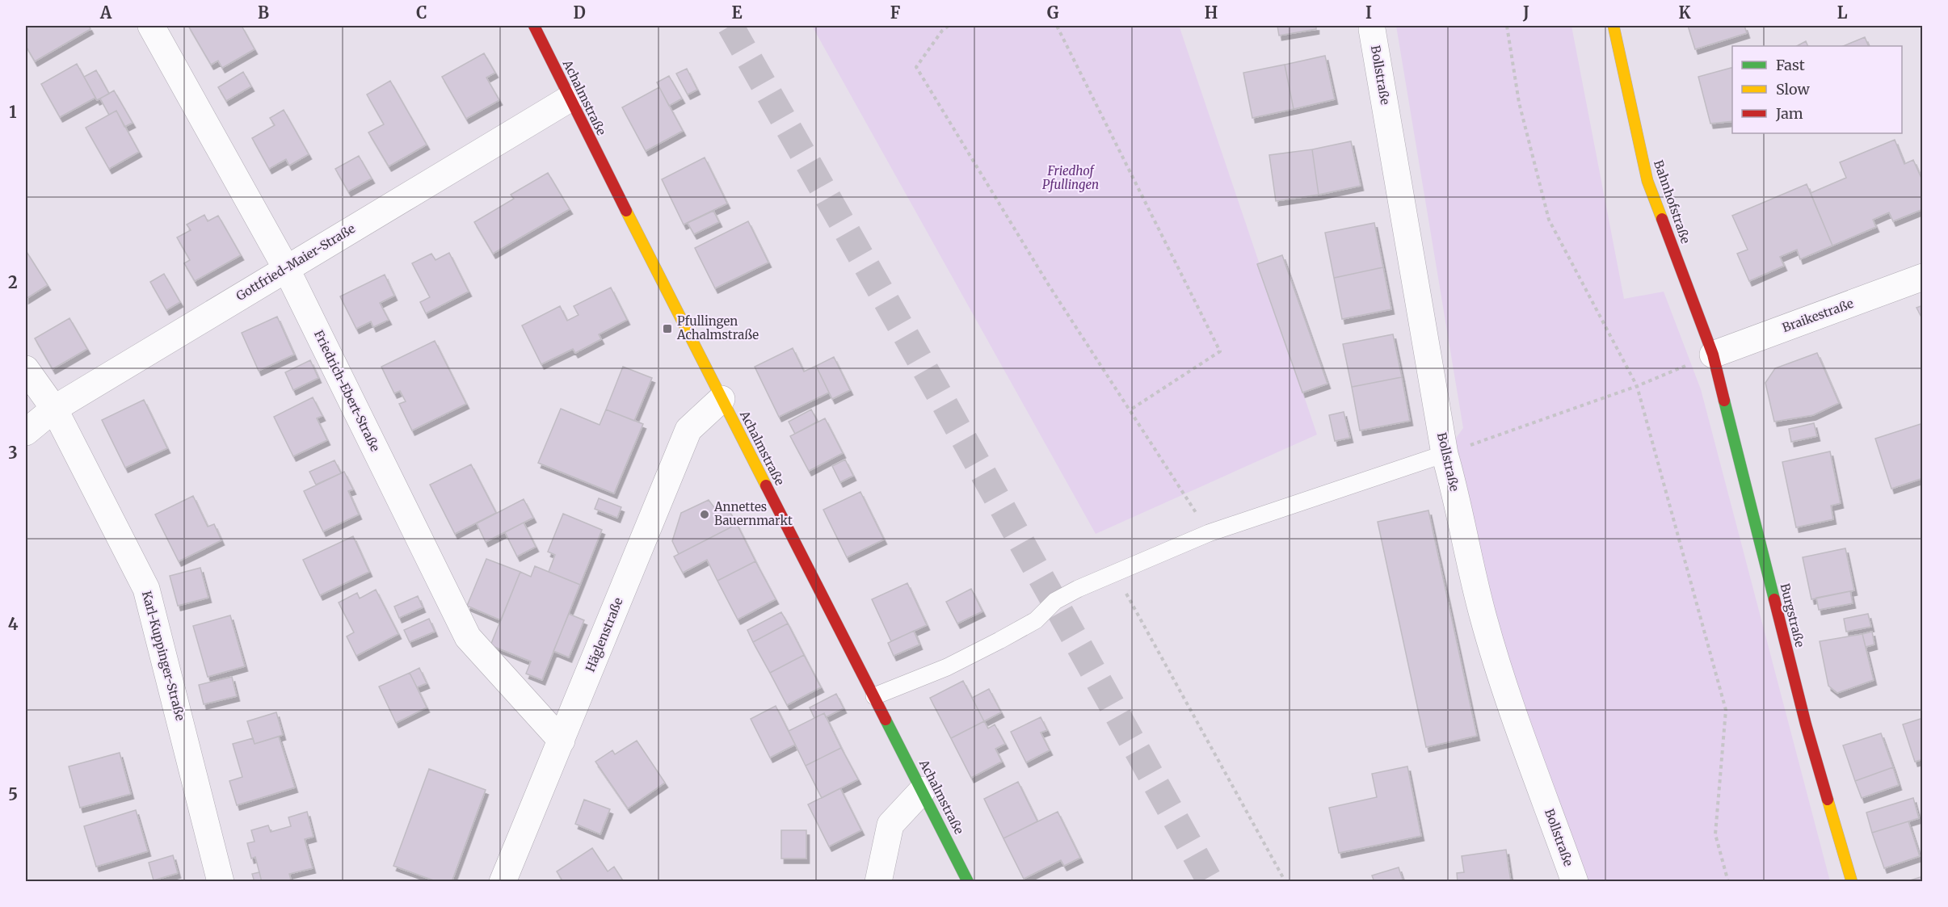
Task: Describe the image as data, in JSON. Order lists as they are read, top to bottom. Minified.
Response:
{"streets":{"street":["Bollstraße","Achalmstraße","Bahnhofstraße","Gottfried-Maier-Straße","Braikestraße","Friedrich-Ebert-Straße","Burgstraße","Häglenstraße","Karl-Kuppinger-Straße"]},"crossings":[["Achalmstraße","Gottfried-Maier-Straße"],["Achalmstraße","Häglenstraße"],["Bahnhofstraße","Braikestraße"],["Bahnhofstraße","Burgstraße"],["Gottfried-Maier-Straße","Friedrich-Ebert-Straße"],["Gottfried-Maier-Straße","Karl-Kuppinger-Straße"],["Braikestraße","Burgstraße"],["Friedrich-Ebert-Straße","Häglenstraße"]],"parks":["Friedhof Pfullingen"],"places":{"transit":["Pfullingen Achalmstraße"],"other":["Annettes Bauernmarkt"]},"legend":["Fast","Slow","Jam"],"grid":{"columns":["A","B","C","D","E","F","G","H","I","J","K","L"],"rows":["1","2","3","4","5"]}}
